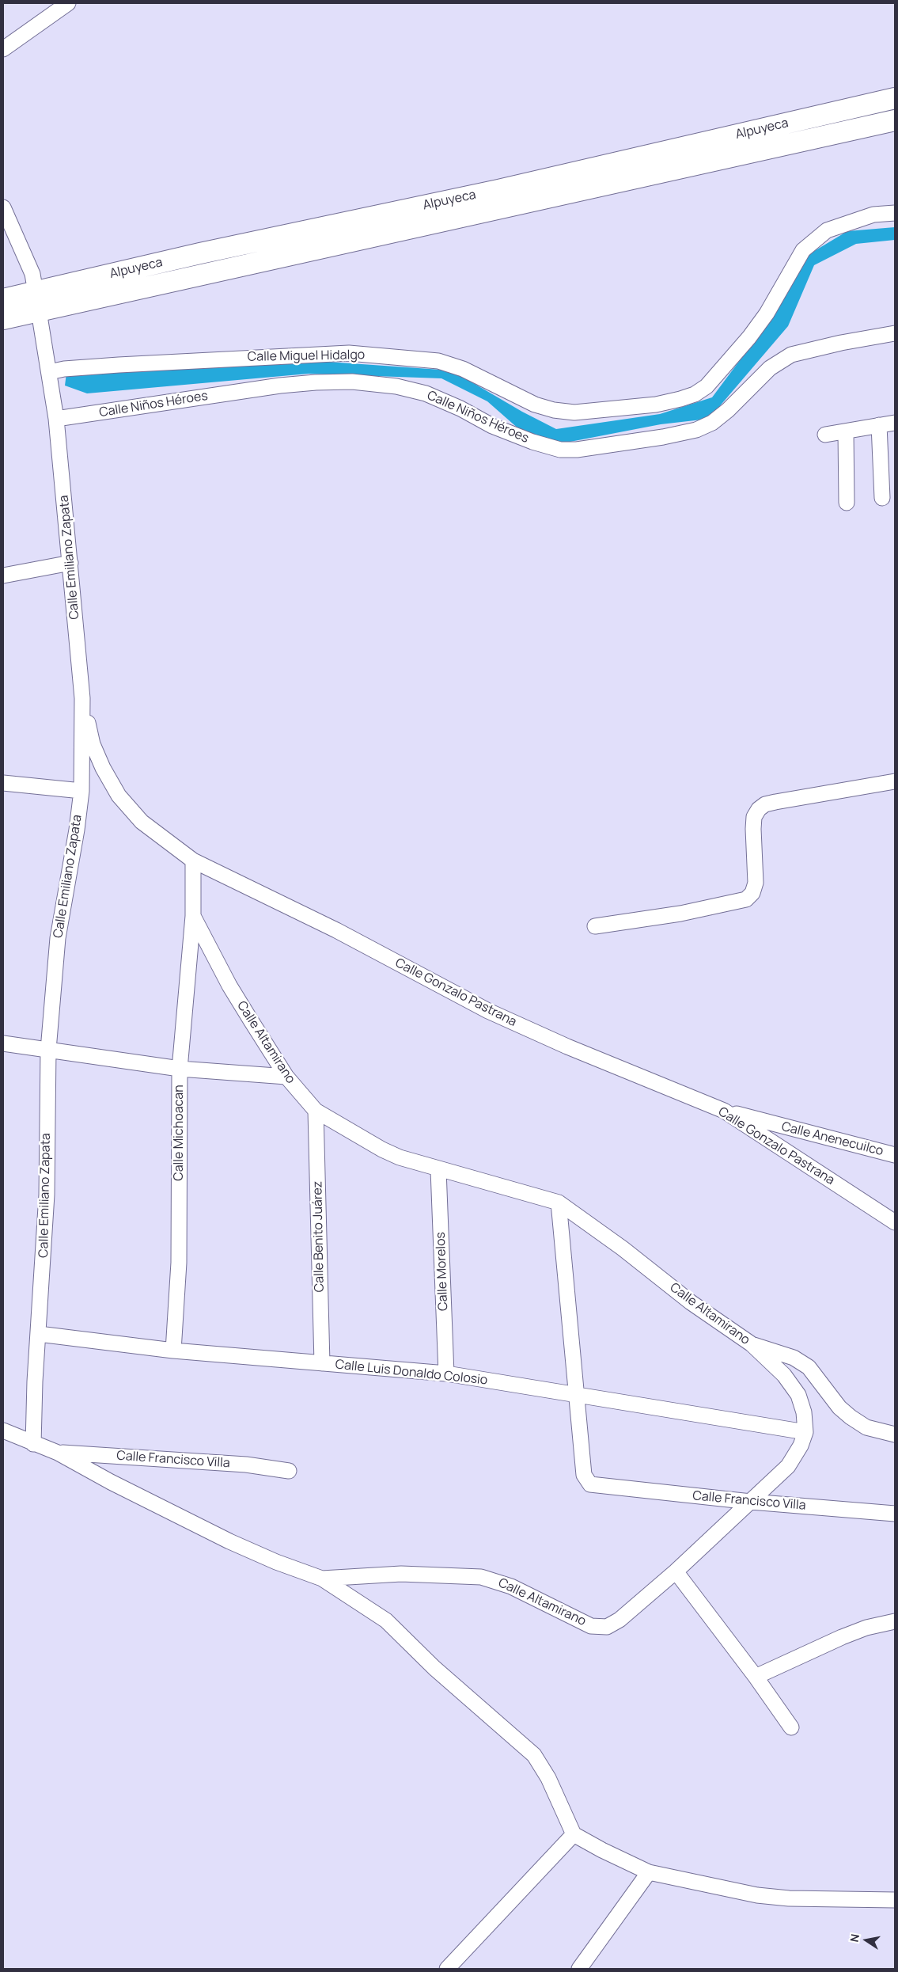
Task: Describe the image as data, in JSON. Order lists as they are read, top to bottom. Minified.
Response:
{"streets":{"main road":["Alpuyeca"],"street":["Calle Miguel Hidalgo","Calle Niños Héroes","Calle Emiliano Zapata","Calle Gonzalo Pastrana","Calle Altamirano","Calle Michoacan","Calle Anenecuilco","Calle Benito Juárez","Calle Morelos","Calle Luis Donaldo Colosio","Calle Francisco Villa"]},"crossings":[["Alpuyeca","Calle Emiliano Zapata"],["Calle Miguel Hidalgo","Calle Emiliano Zapata"],["Calle Niños Héroes","Calle Emiliano Zapata"],["Calle Emiliano Zapata","Calle Gonzalo Pastrana"],["Calle Emiliano Zapata","Calle Luis Donaldo Colosio"],["Calle Gonzalo Pastrana","Calle Altamirano"],["Calle Gonzalo Pastrana","Calle Anenecuilco"],["Calle Altamirano","Calle Michoacan"],["Calle Altamirano","Calle Benito Juárez"],["Calle Altamirano","Calle Morelos"],["Calle Altamirano","Calle Luis Donaldo Colosio"],["Calle Altamirano","Calle Francisco Villa"],["Calle Michoacan","Calle Luis Donaldo Colosio"],["Calle Benito Juárez","Calle Luis Donaldo Colosio"],["Calle Morelos","Calle Luis Donaldo Colosio"],["Calle Luis Donaldo Colosio","Calle Francisco Villa"]],"north":"left"}
